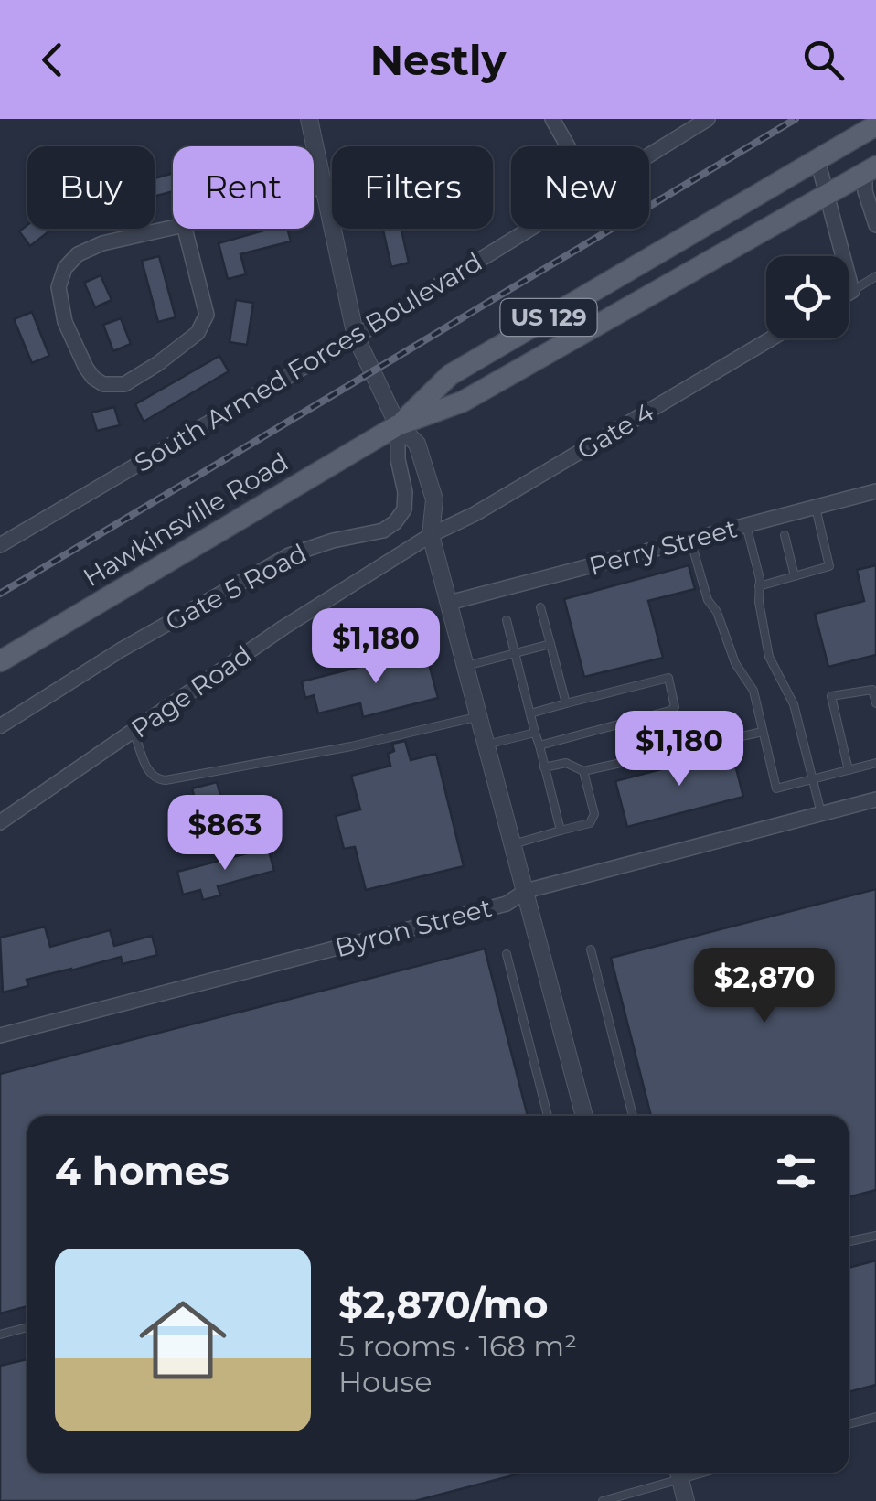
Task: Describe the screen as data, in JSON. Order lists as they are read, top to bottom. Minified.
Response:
{"streets":{"main road":["US 129","Hawkinsville Road"],"street":["South Armed Forces Boulevard","Gate 4","Perry Street","Gate 5 Road","Page Road","Byron Street"]},"crossings":[["Gate 4","Page Road"],["Hawkinsville Road","Gate 5 Road"]],"page":{"header":"Nestly","chip":["Buy","Rent","Filters","New"],"price":["$1,180","$1,180","$863","$2,870"],"heading":"4 homes","list":[{"name":"$2,870/mo","note":"5 rooms · 168 m² · House"}]}}
